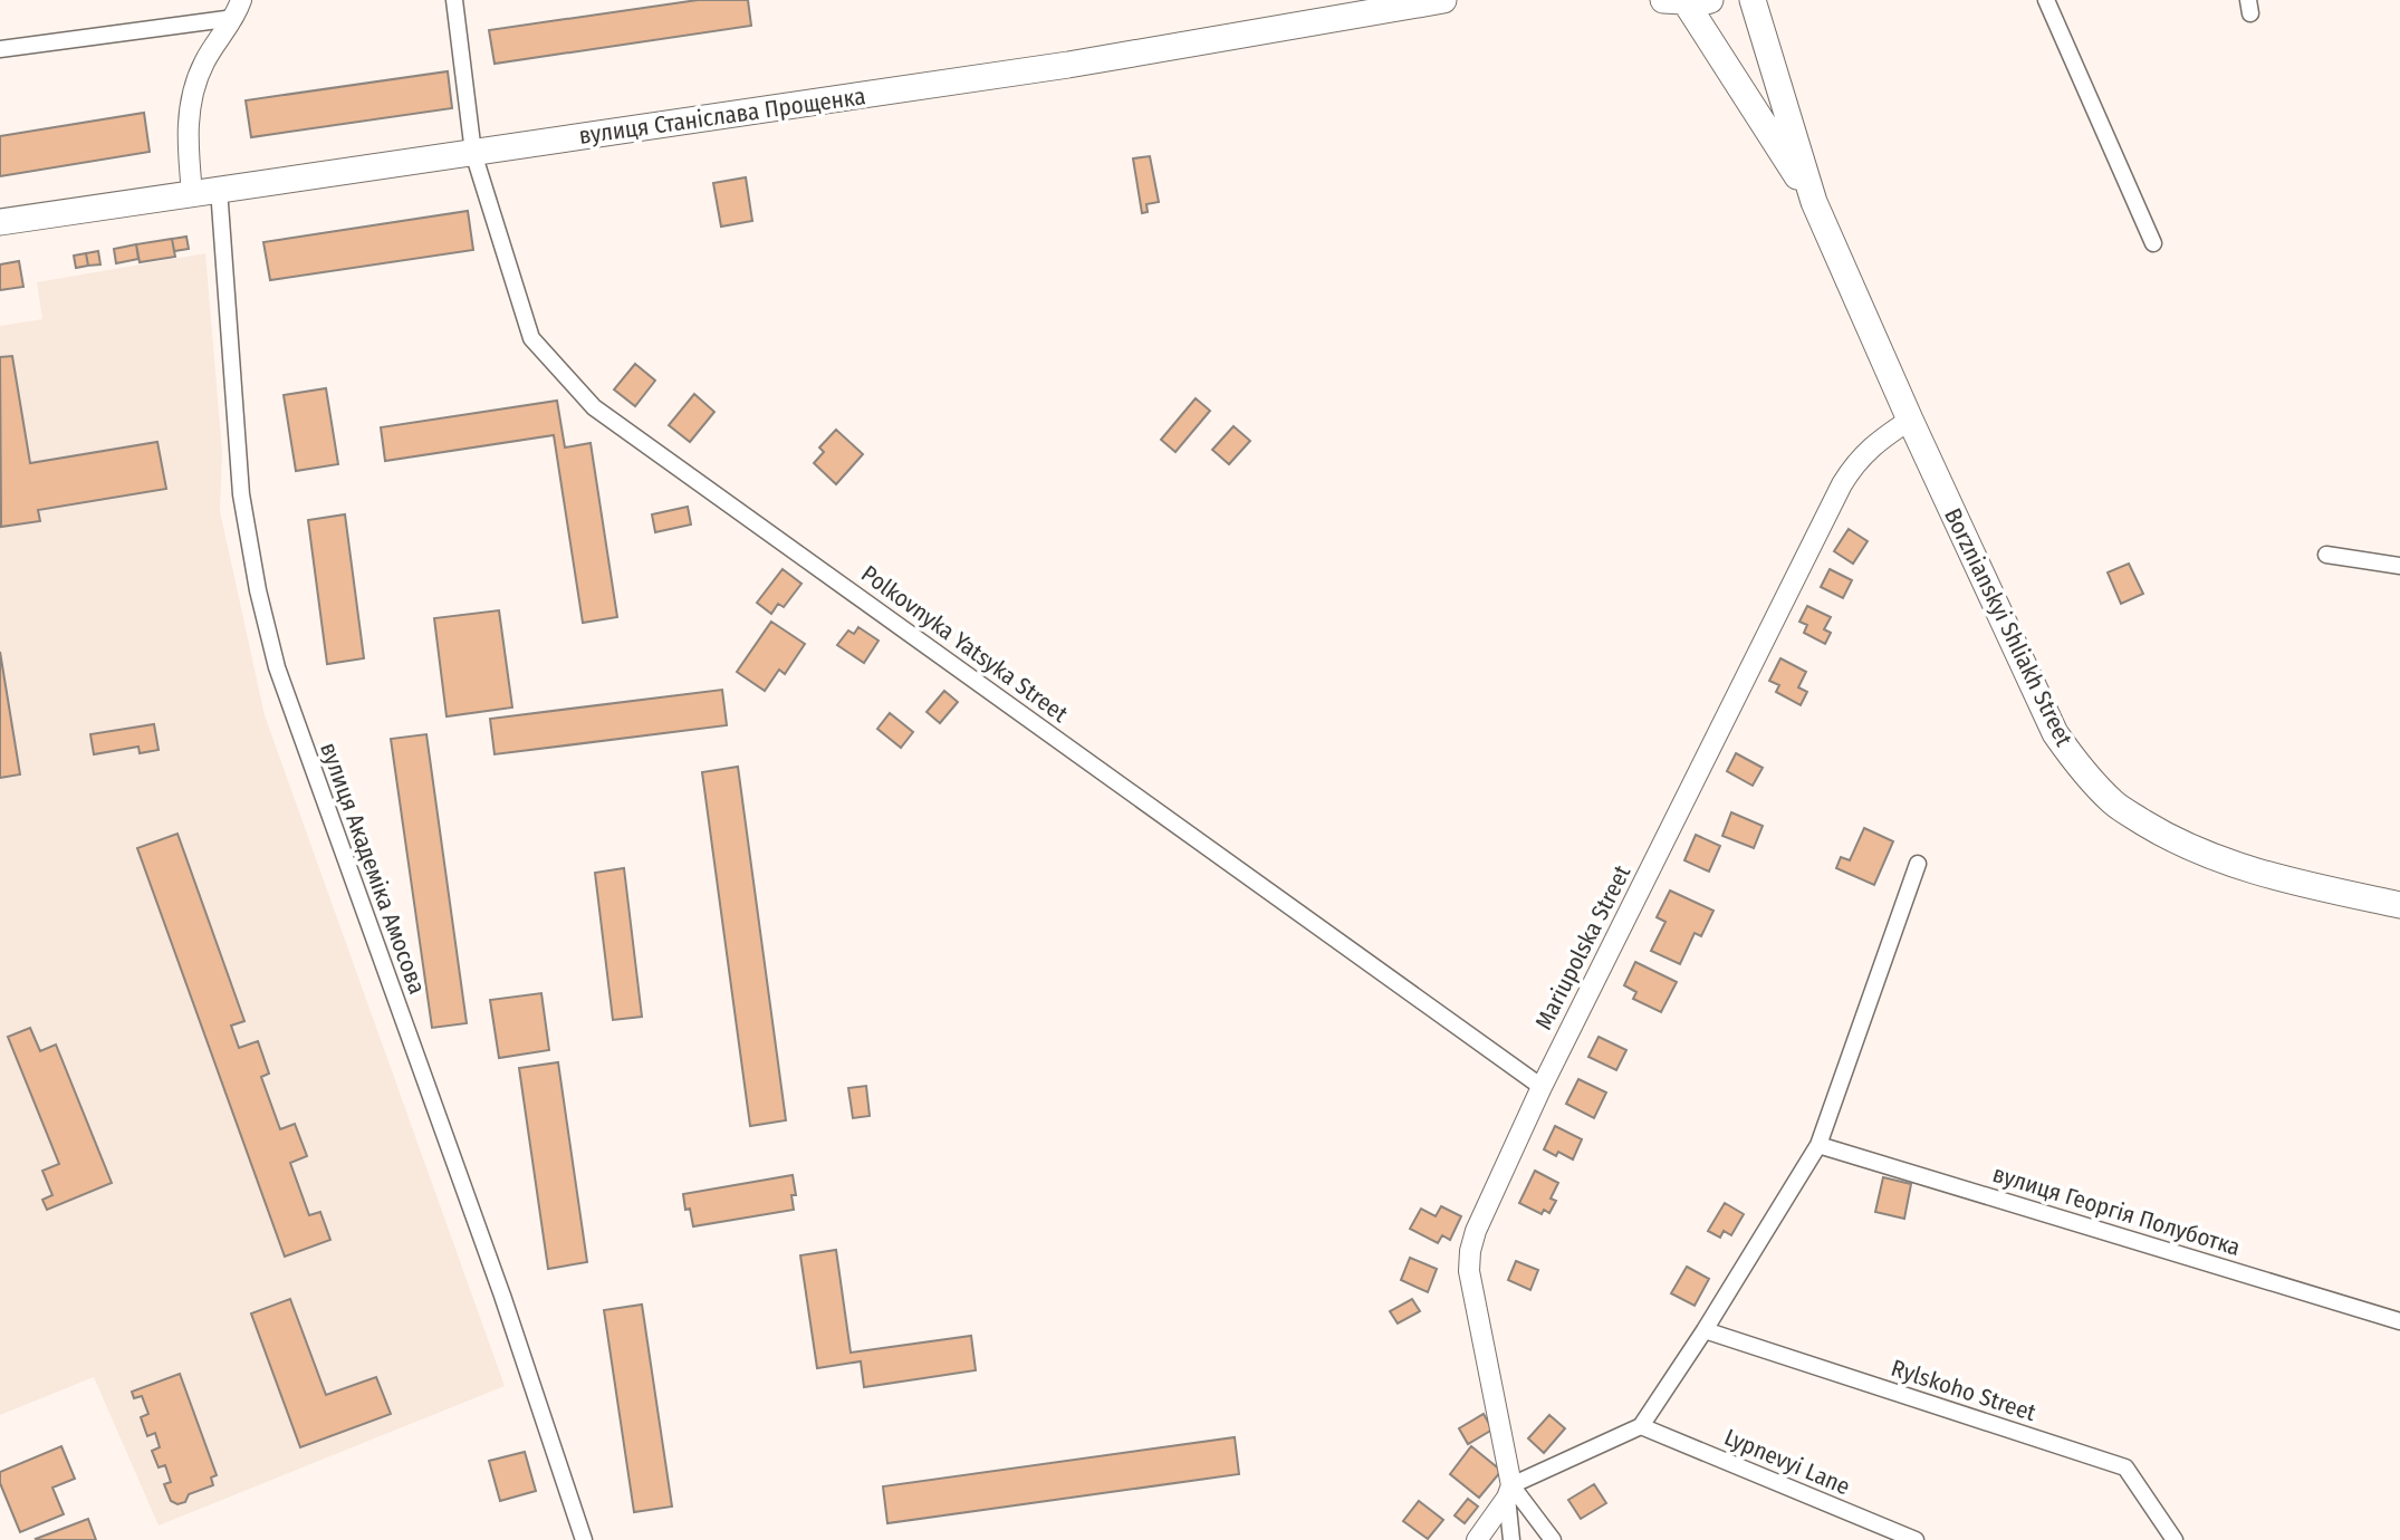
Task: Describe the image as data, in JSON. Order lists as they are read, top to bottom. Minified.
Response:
{"streets":{"main road":["вулиця Станіслава Прощенка","Borznianskyi Shliakh Street"],"street":["Polkovnyka Yatsyka Street","вулиця Академіка Амосова","Mariupolska Street","вулиця Георгія Полуботка","Rylskoho Street","Lypnevyi Lane"]},"crossings":[["вулиця Станіслава Прощенка","Polkovnyka Yatsyka Street"],["вулиця Станіслава Прощенка","вулиця Академіка Амосова"],["Borznianskyi Shliakh Street","Mariupolska Street"],["Polkovnyka Yatsyka Street","Mariupolska Street"]]}
